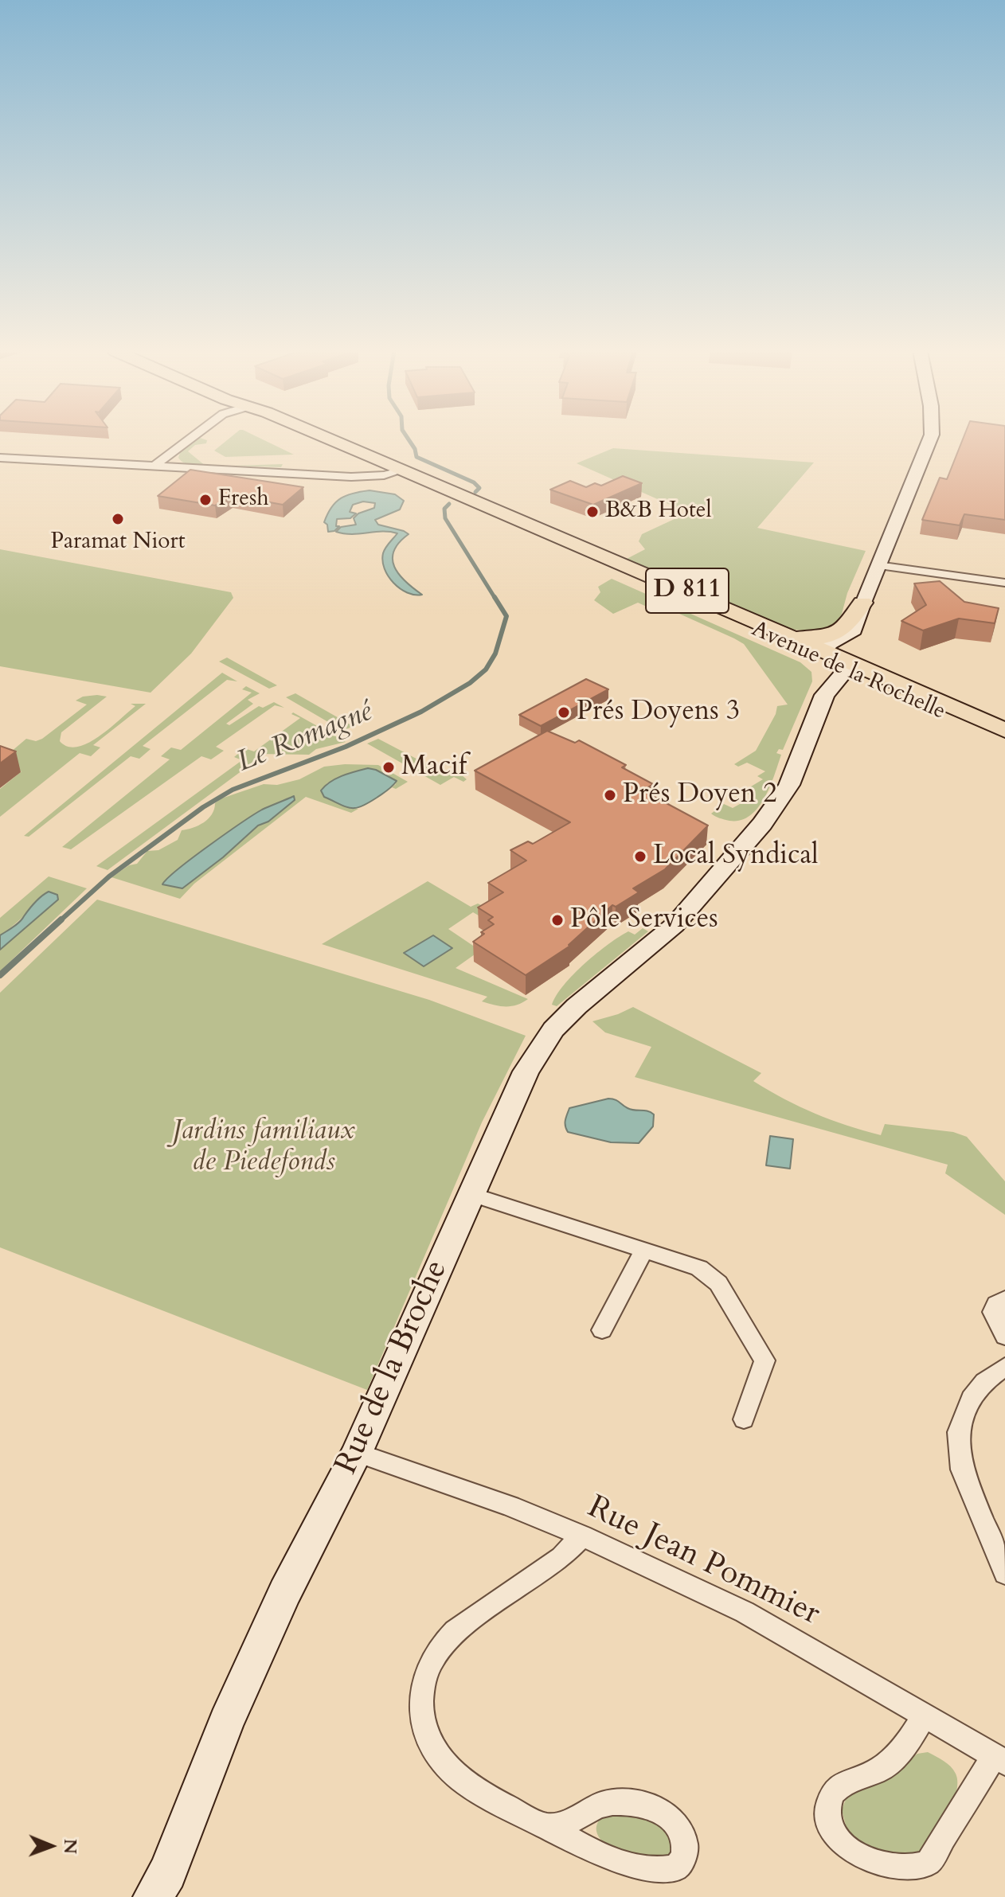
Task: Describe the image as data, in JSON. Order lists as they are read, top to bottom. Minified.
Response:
{"streets":{"main road":["D 811","Avenue de la Rochelle"],"street":["Rue de la Broche","Rue Jean Pommier"]},"crossings":[["D 811","Avenue de la Rochelle"],["Avenue de la Rochelle","Rue de la Broche"],["Rue de la Broche","Rue Jean Pommier"]],"water":["Le Romagné"],"parks":["Jardins familiaux de Piedefonds"],"places":["Fresh","B&B Hotel","Paramat Niort","Prés Doyens 3","Macif","Prés Doyen 2","Local Syndical","Pôle Services"],"north":"right"}
